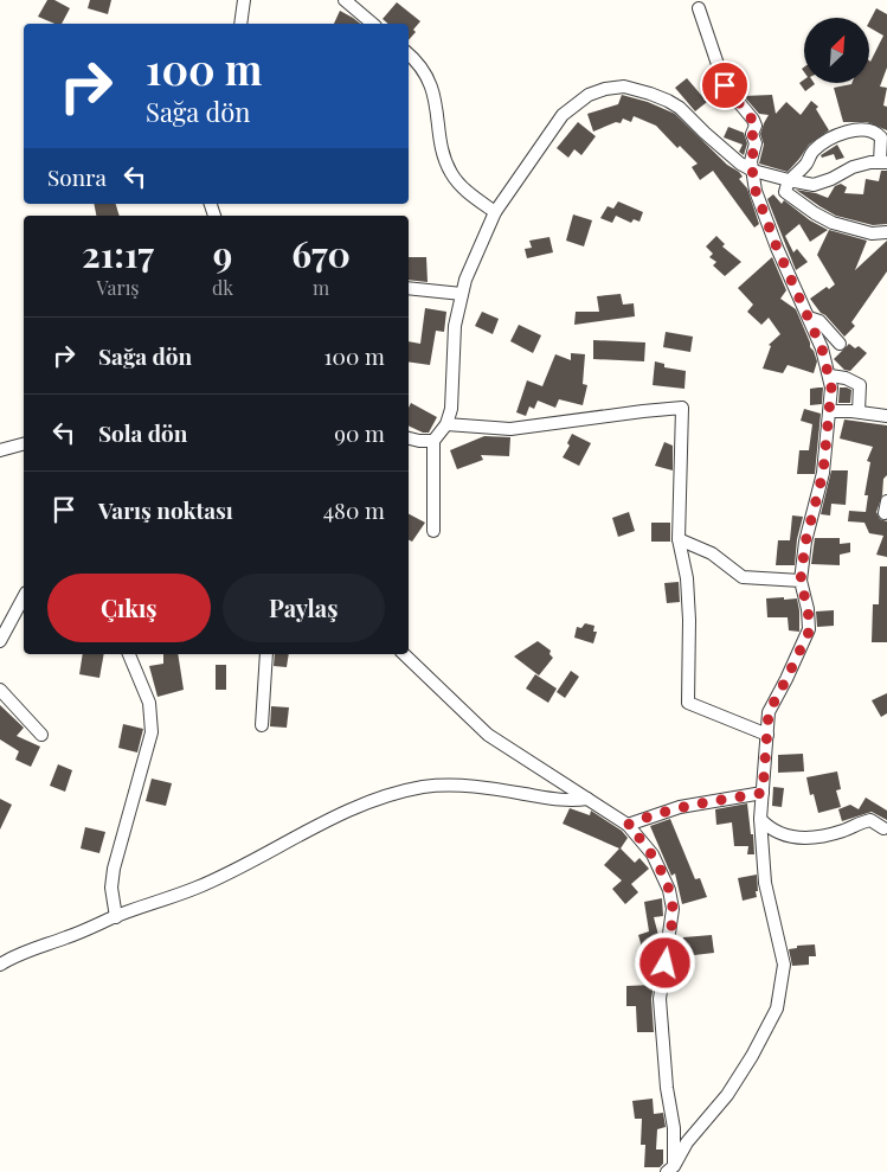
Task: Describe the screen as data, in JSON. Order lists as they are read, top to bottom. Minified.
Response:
{"north":"top right","page":{"turn":["100 m","Sağa dön"],"then":"Sonra","eta":["21:17","Varış","9","dk","670","m"],"list":[{"name":"Sağa dön","value":"100 m"},{"name":"Sola dön","value":"90 m"},{"name":"Varış noktası","value":"480 m"}],"buttons":["Çıkış","Paylaş"]}}
